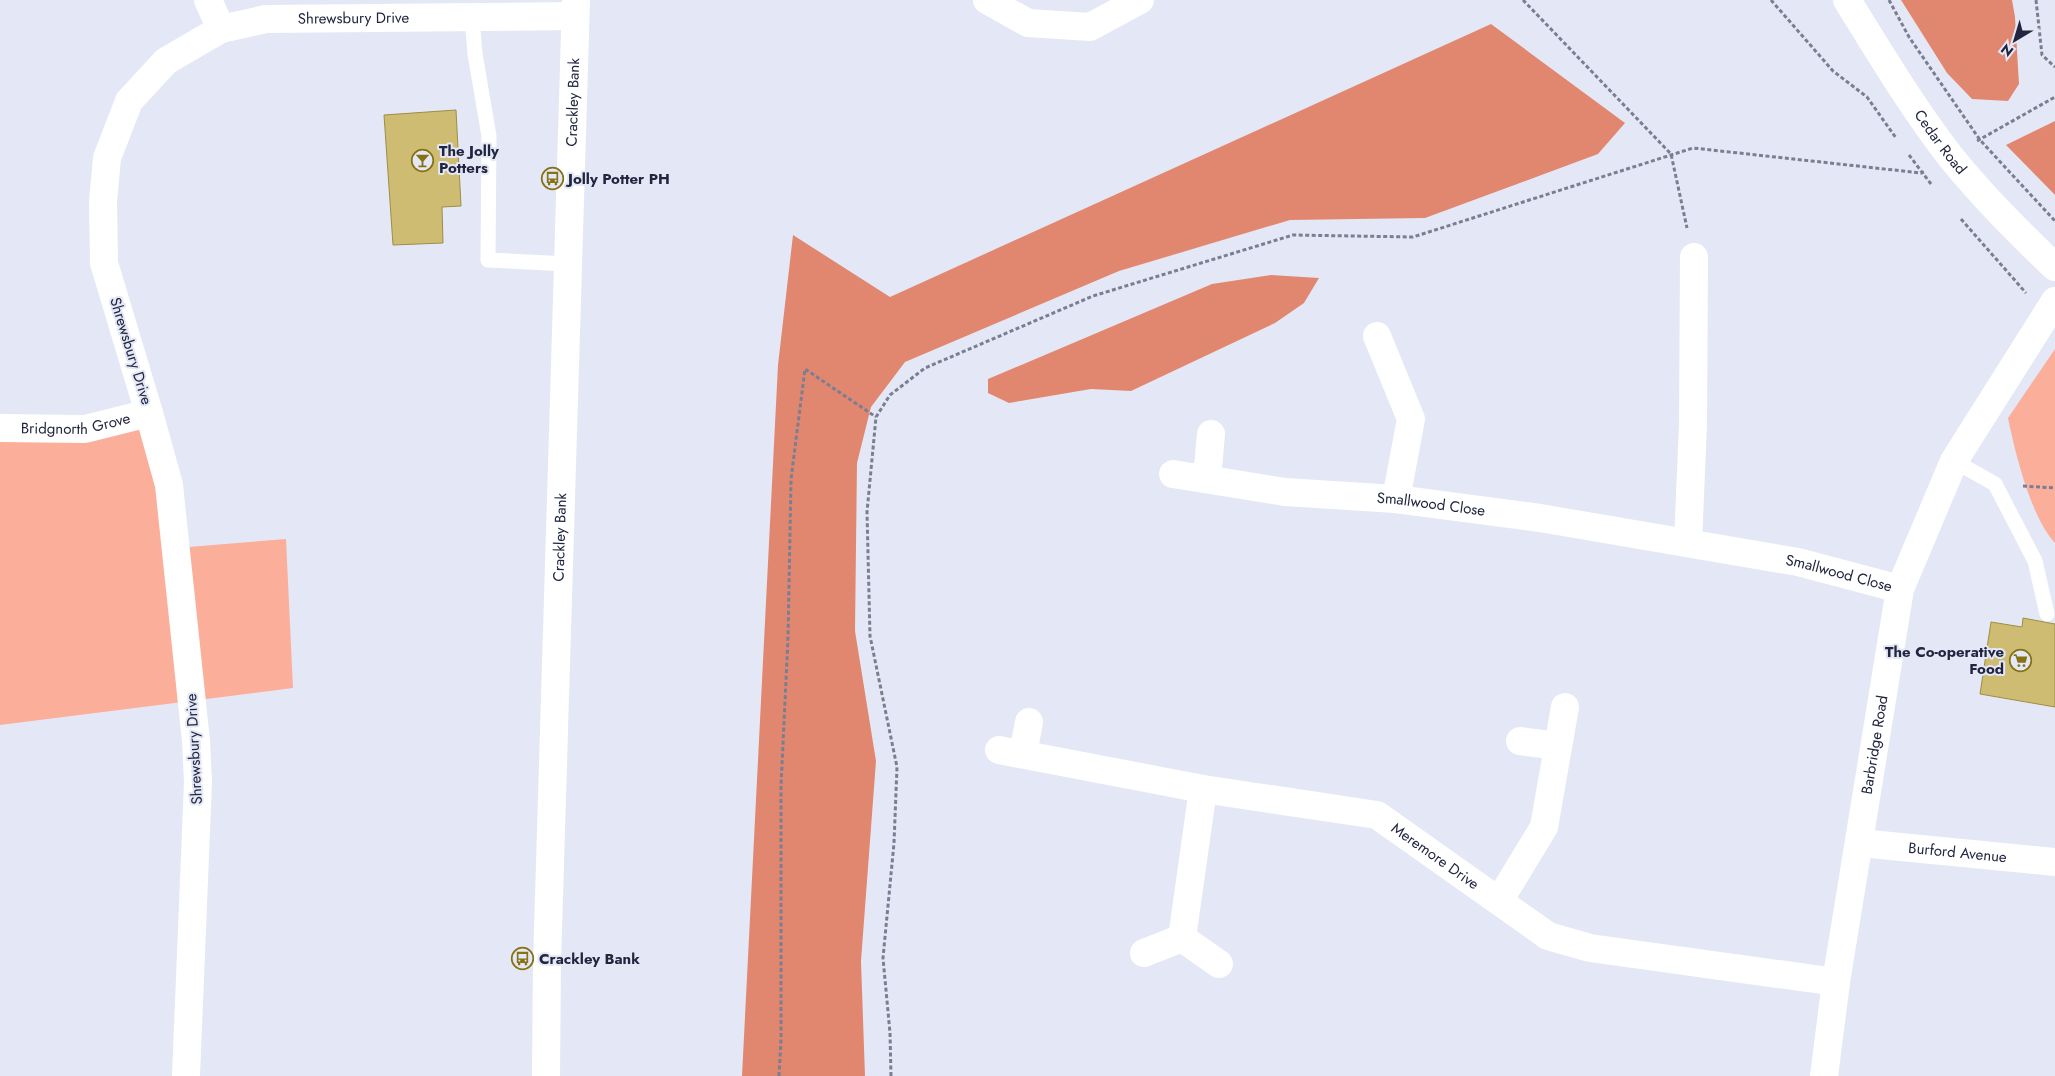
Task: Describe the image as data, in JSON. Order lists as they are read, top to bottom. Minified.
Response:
{"streets":{"street":["Shrewsbury Drive","Crackley Bank","Cedar Road","Bridgnorth Grove","Smallwood Close","Barbridge Road","Burford Avenue","Meremore Drive"]},"crossings":[["Shrewsbury Drive","Crackley Bank"],["Shrewsbury Drive","Bridgnorth Grove"],["Smallwood Close","Barbridge Road"],["Barbridge Road","Burford Avenue"],["Barbridge Road","Meremore Drive"]],"places":{"bar":["The Jolly Potters"],"bus stop":["Jolly Potter PH","Crackley Bank"],"supermarket":["The Co-operative Food"]},"north":"bottom left"}
